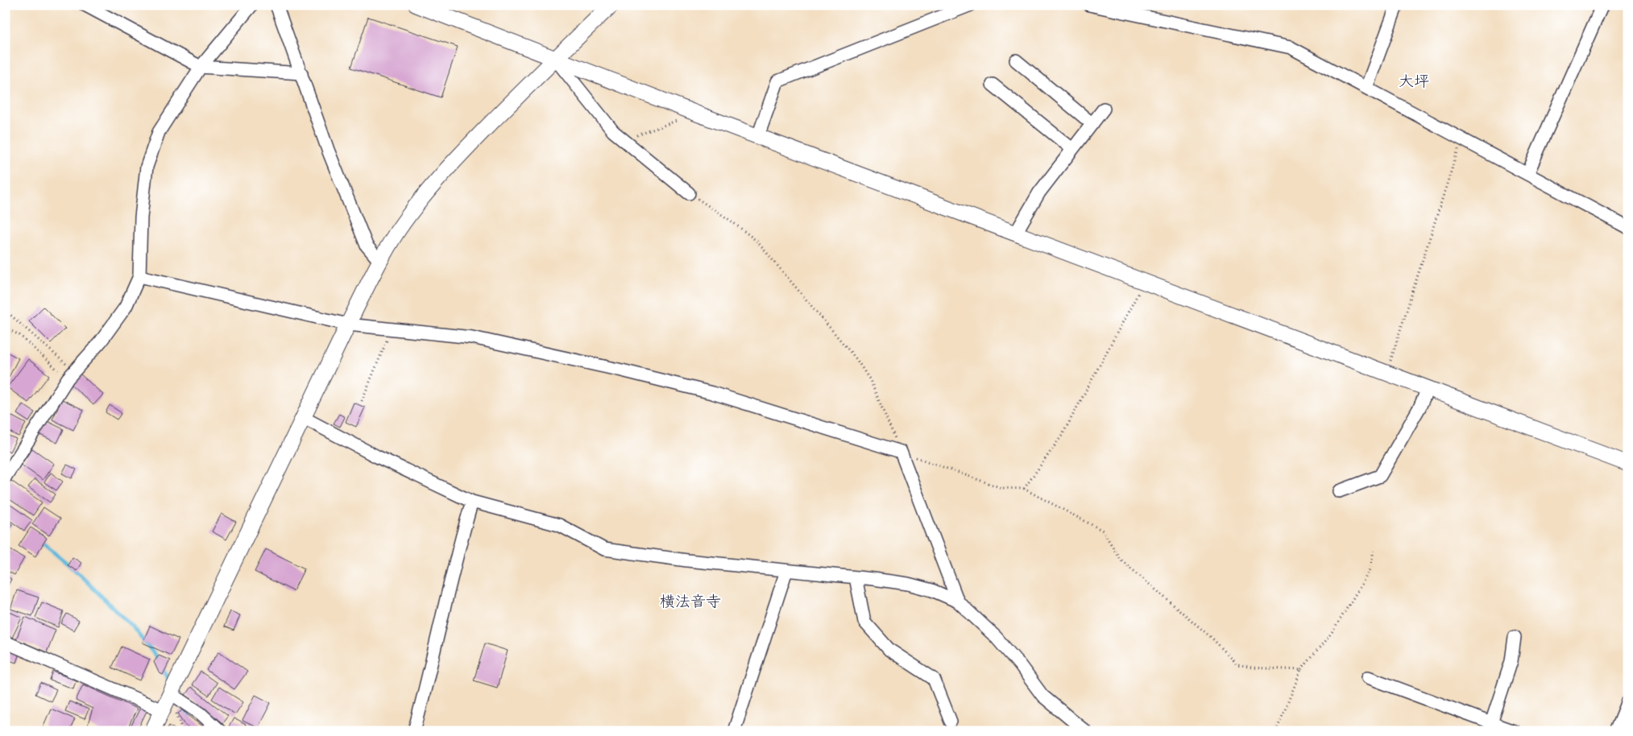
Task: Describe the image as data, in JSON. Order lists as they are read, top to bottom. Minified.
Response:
{"districts":["大坪","横法音寺"]}
